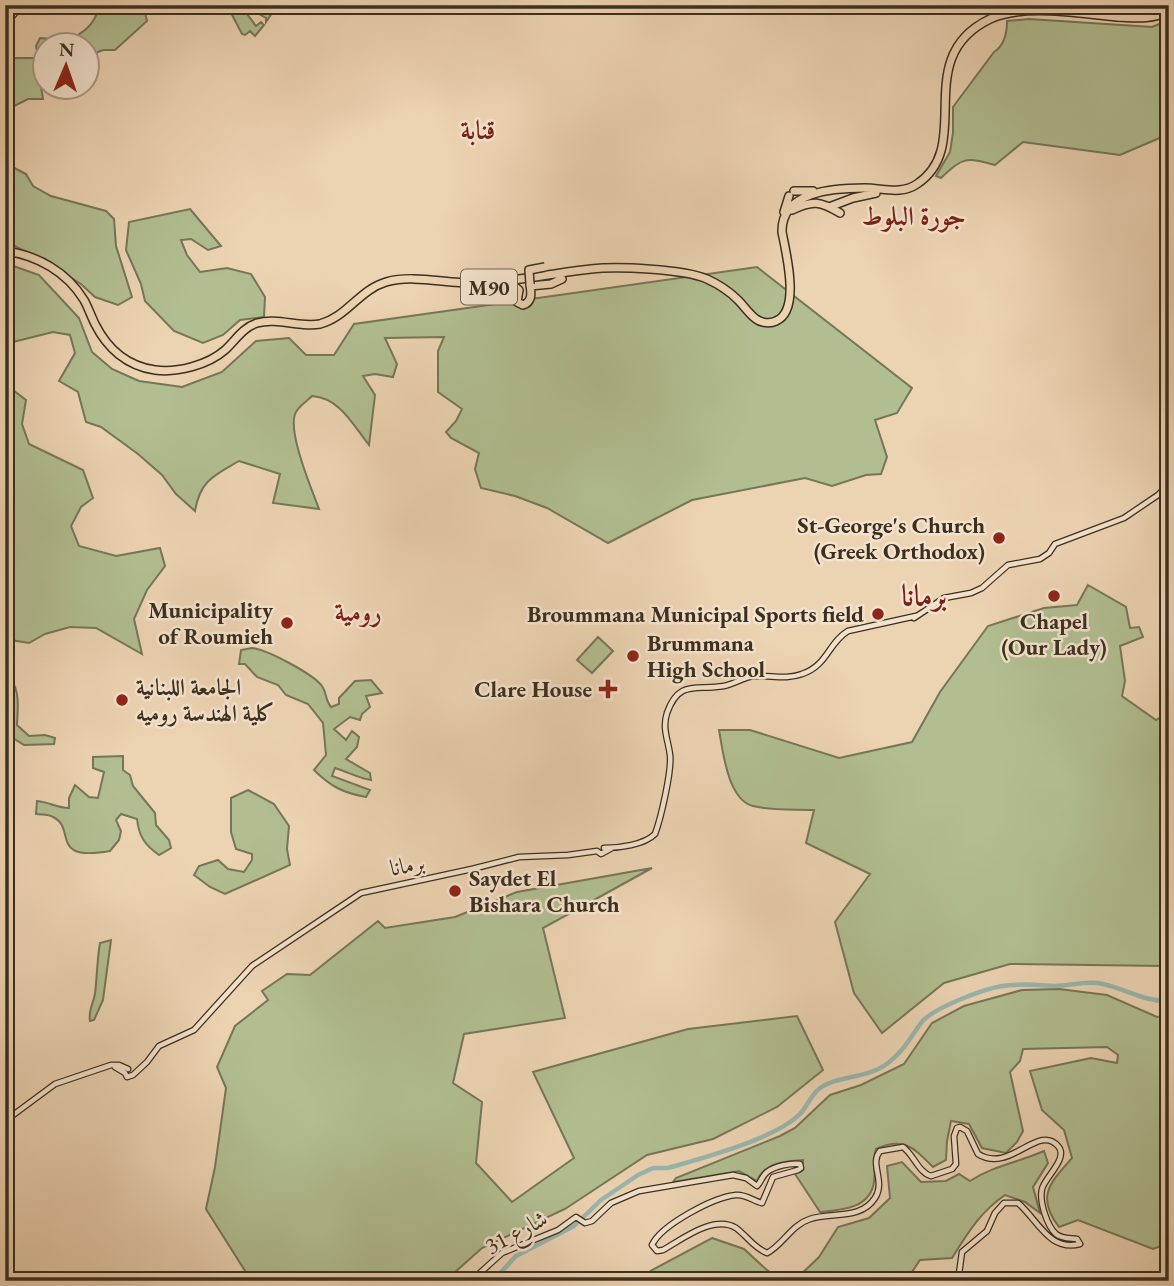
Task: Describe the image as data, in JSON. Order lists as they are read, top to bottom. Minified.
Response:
{"streets":{"highway":["M90"],"main road":["برمانا","شارع 31"]},"districts":["قنابة","جورة البلوط","برمانا","رومية"],"places":{"other":["St-George's Church (Greek Orthodox)","Chapel (Our Lady)","Broummana Municipal Sports field","Municipality of Roumieh","Brummana High School","الجامعة اللبنانية كلية الهندسة روميه","Saydet El Bishara Church"],"health":["Clare House"]},"north":"top"}
